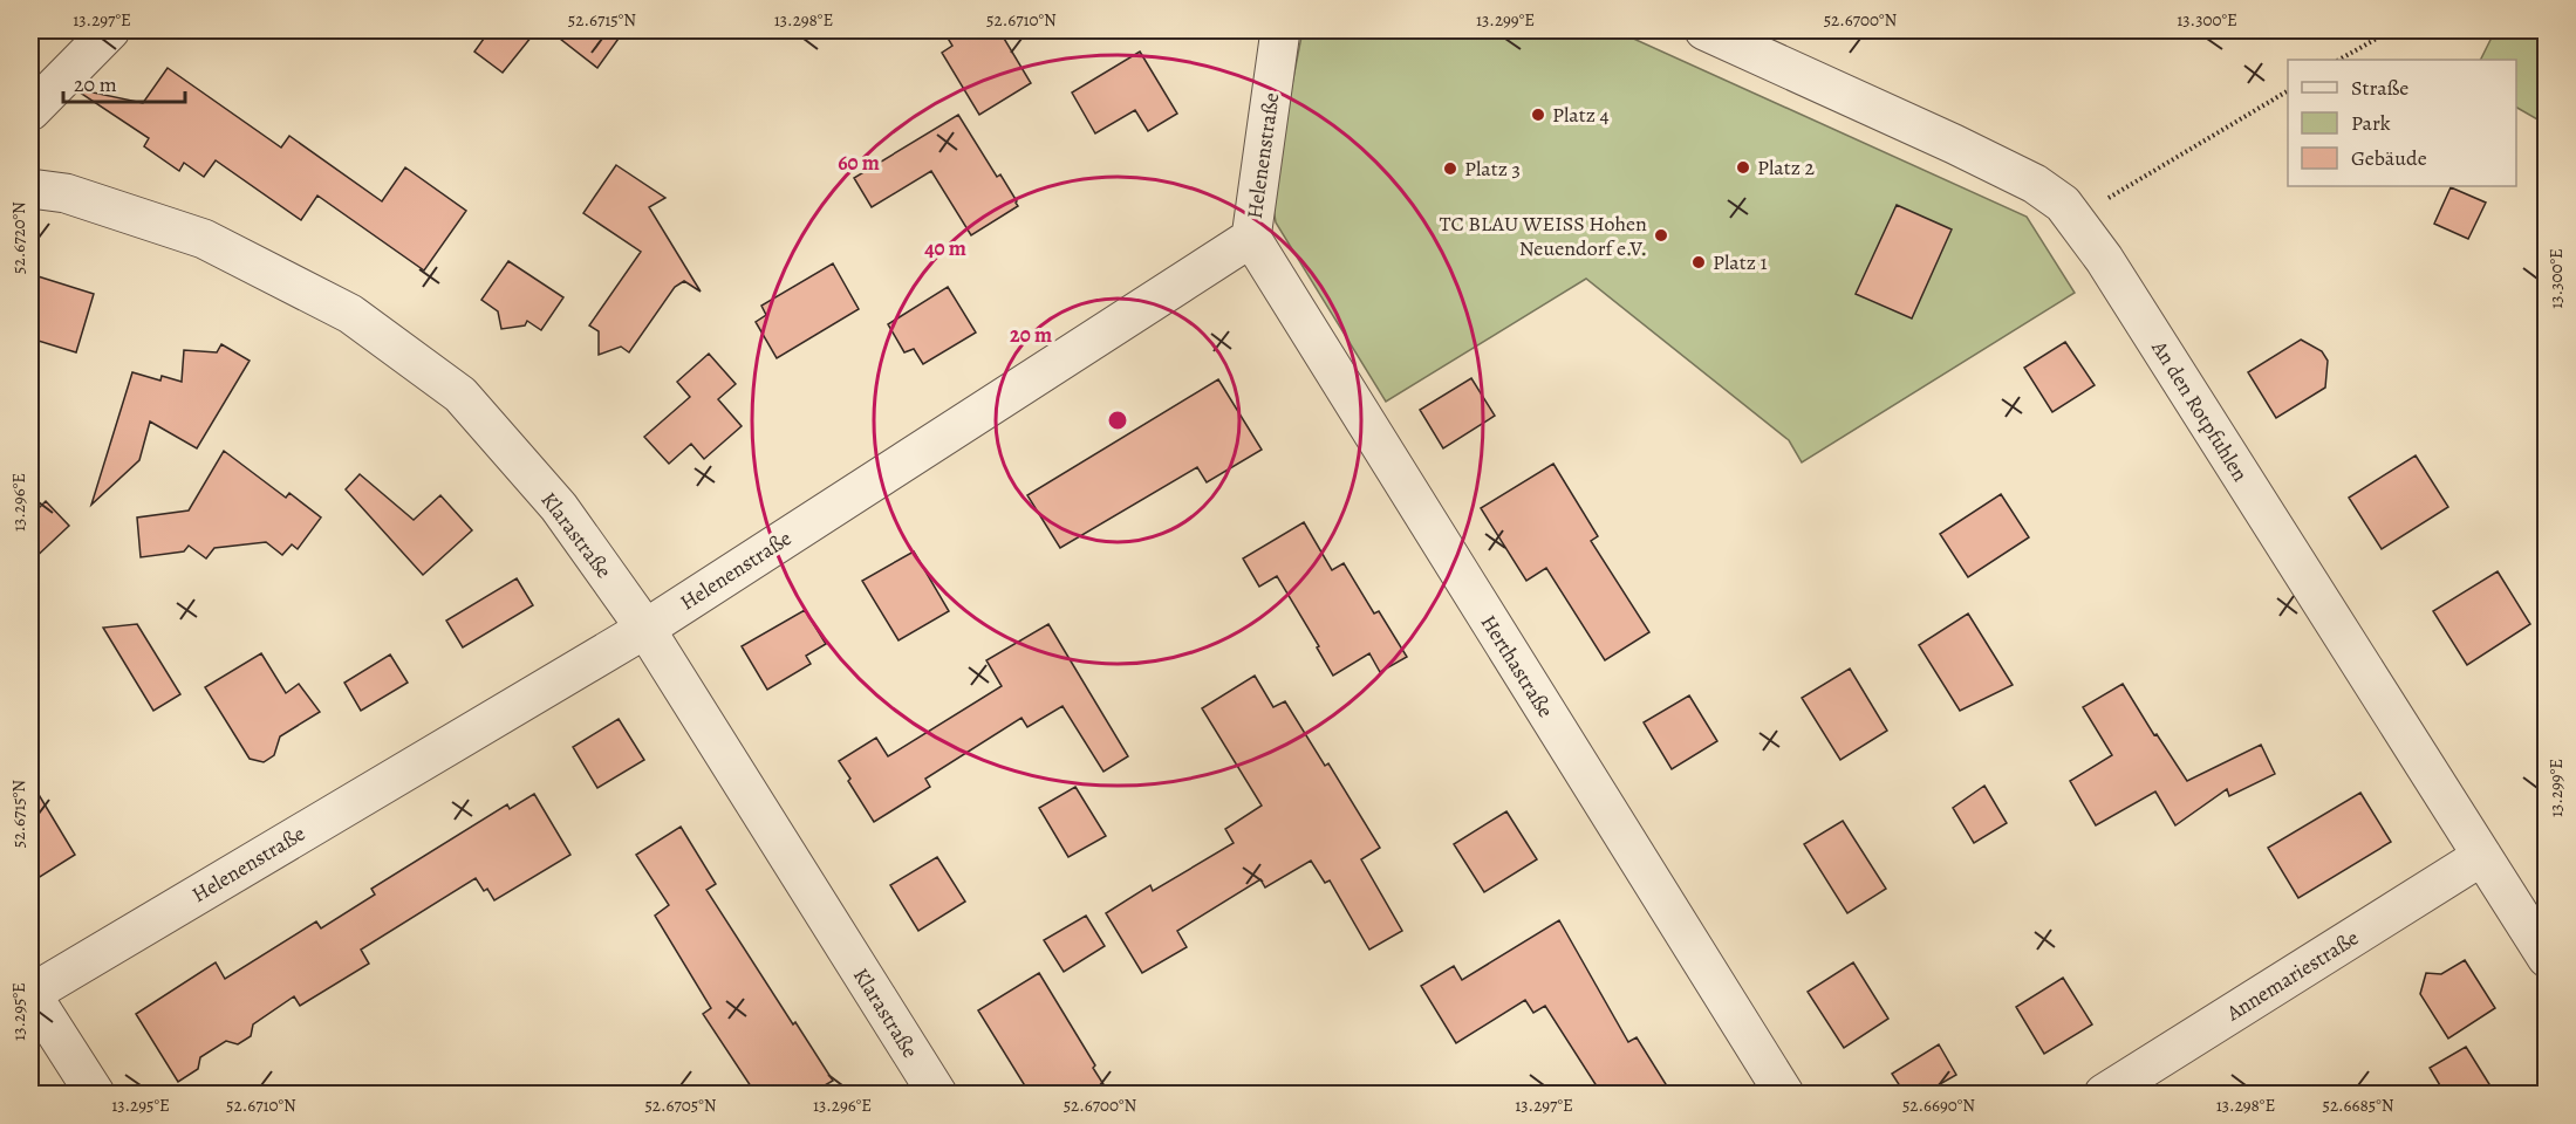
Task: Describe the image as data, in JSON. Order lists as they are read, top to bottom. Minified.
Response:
{"streets":{"street":["Helenenstraße","An den Rotpfuhlen","Klarastraße","Herthastraße","Annemariestraße"]},"crossings":[["Helenenstraße","Klarastraße"],["Helenenstraße","Herthastraße"],["An den Rotpfuhlen","Annemariestraße"]],"places":["Platz 4","Platz 2","Platz 3","TC BLAU WEISS Hohen Neuendorf e.V.","Platz 1"],"legend":["Straße","Park","Gebäude"],"scale_bar":"20 m","coordinates":["13.297°E","52.6715°N","13.298°E","52.6710°N","13.299°E","52.6700°N","13.300°E","52.6720°N","13.296°E","13.295°E","52.6705°N","52.6690°N","52.6685°N"],"rings":["60 m","40 m","20 m"]}
